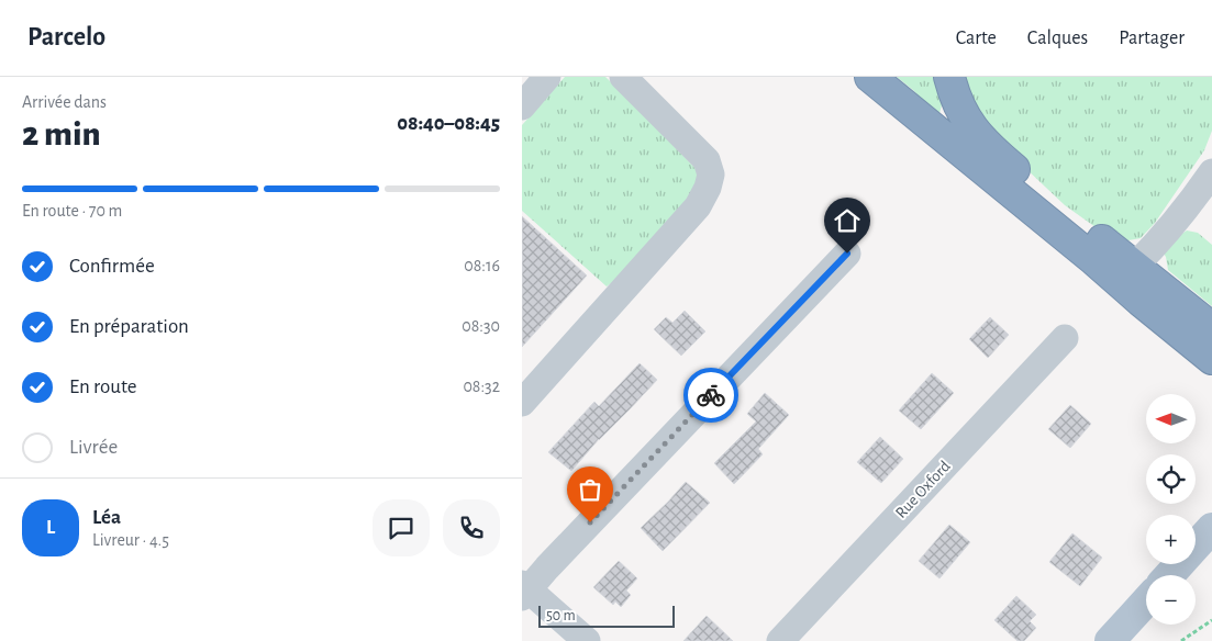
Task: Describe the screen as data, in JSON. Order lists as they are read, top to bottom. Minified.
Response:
{"streets":{"street":["Rue Oxford"]},"scale_bar":"50 m","north":"left","page":{"header":"Parcelo","nav":["Carte","Calques","Partager"],"heading":["2 min","Arrivée dans","08:40–08:45"],"panel":["Léa","Livreur · 4.5"],"bar":"En route · 70 m","list":[["Confirmée","08:16"],["En préparation","08:30"],["En route","08:32"],"Livrée"],"map_buttons":["+","−"],"round":"L","scale":"50 m"}}
